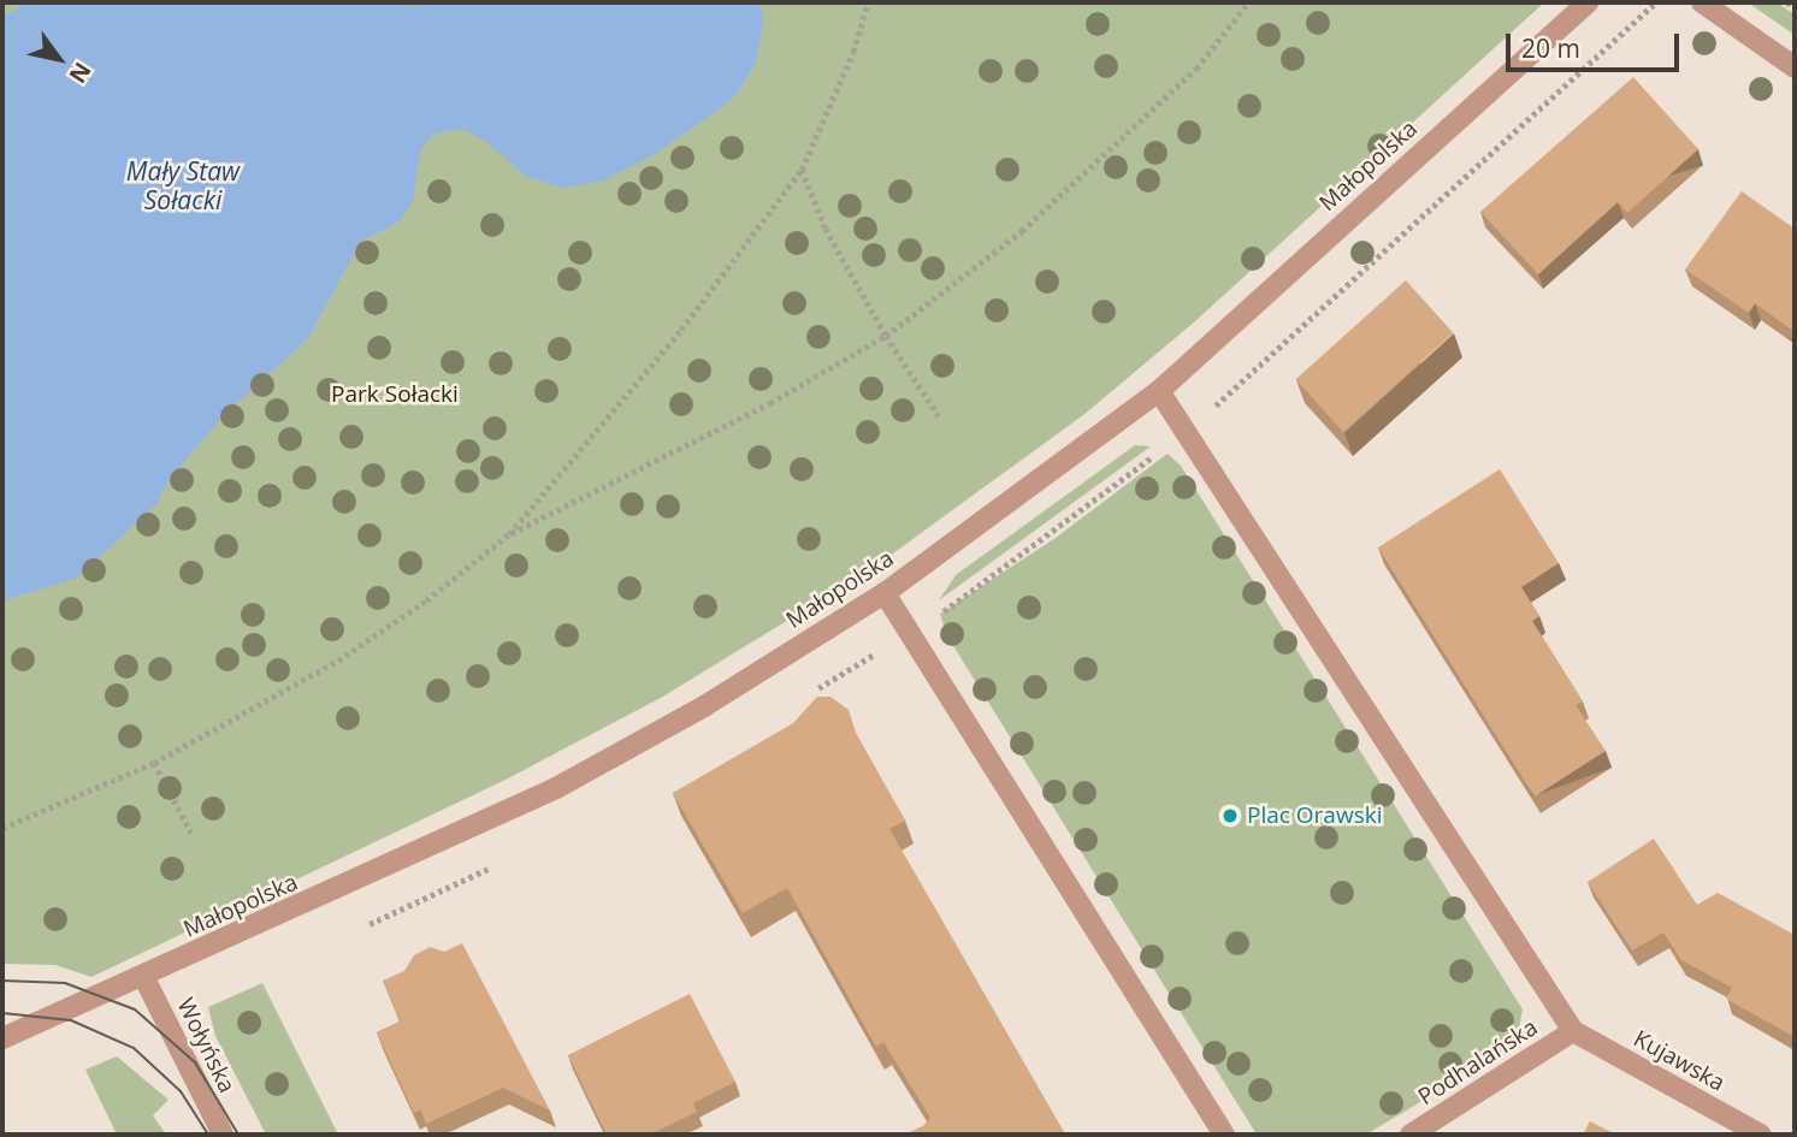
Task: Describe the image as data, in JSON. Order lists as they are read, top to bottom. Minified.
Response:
{"streets":{"street":["Małopolska","Wołyńska","Kujawska","Podhalańska"]},"crossings":[["Małopolska","Wołyńska"],["Kujawska","Podhalańska"]],"water":["Mały Staw Sołacki"],"parks":["Park Sołacki"],"places":["Plac Orawski"],"scale_bar":"20 m","north":"bottom right"}
